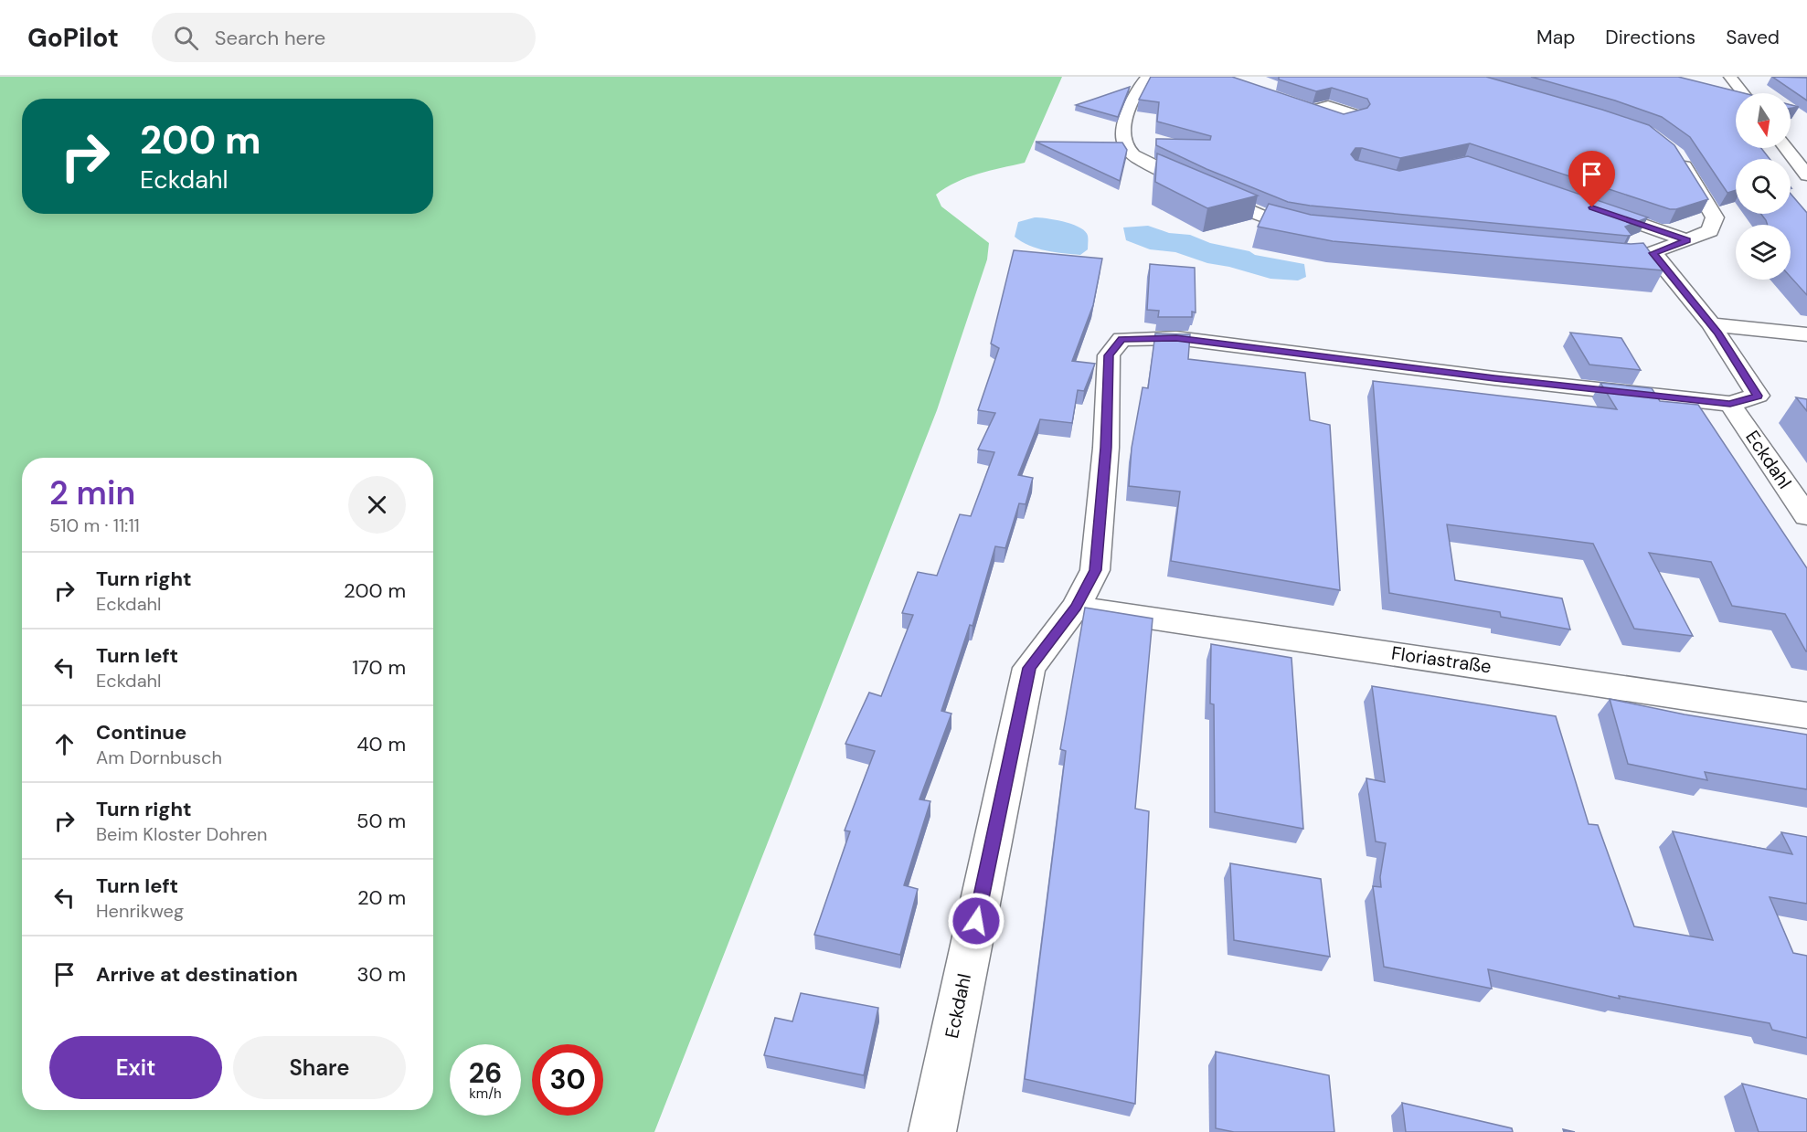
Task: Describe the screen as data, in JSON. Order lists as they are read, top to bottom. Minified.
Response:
{"streets":{"street":["Eckdahl","Floriastraße"]},"crossings":[["Eckdahl","Floriastraße"]],"north":"bottom","page":{"header":"GoPilot","search":"Search here","nav":["Map","Directions","Saved"],"turn":["200 m","Eckdahl"],"heading":["2 min","510 m · 11:11"],"list":[{"name":"Turn right","note":"Eckdahl","value":"200 m"},{"name":"Turn left","note":"Eckdahl","value":"170 m"},{"name":"Continue","note":"Am Dornbusch","value":"40 m"},{"name":"Turn right","note":"Beim Kloster Dohren","value":"50 m"},{"name":"Turn left","note":"Henrikweg","value":"20 m"},{"name":"Arrive at destination","value":"30 m"}],"buttons":["Exit","Share"],"speed":"26 km/h","limit":"30"}}
